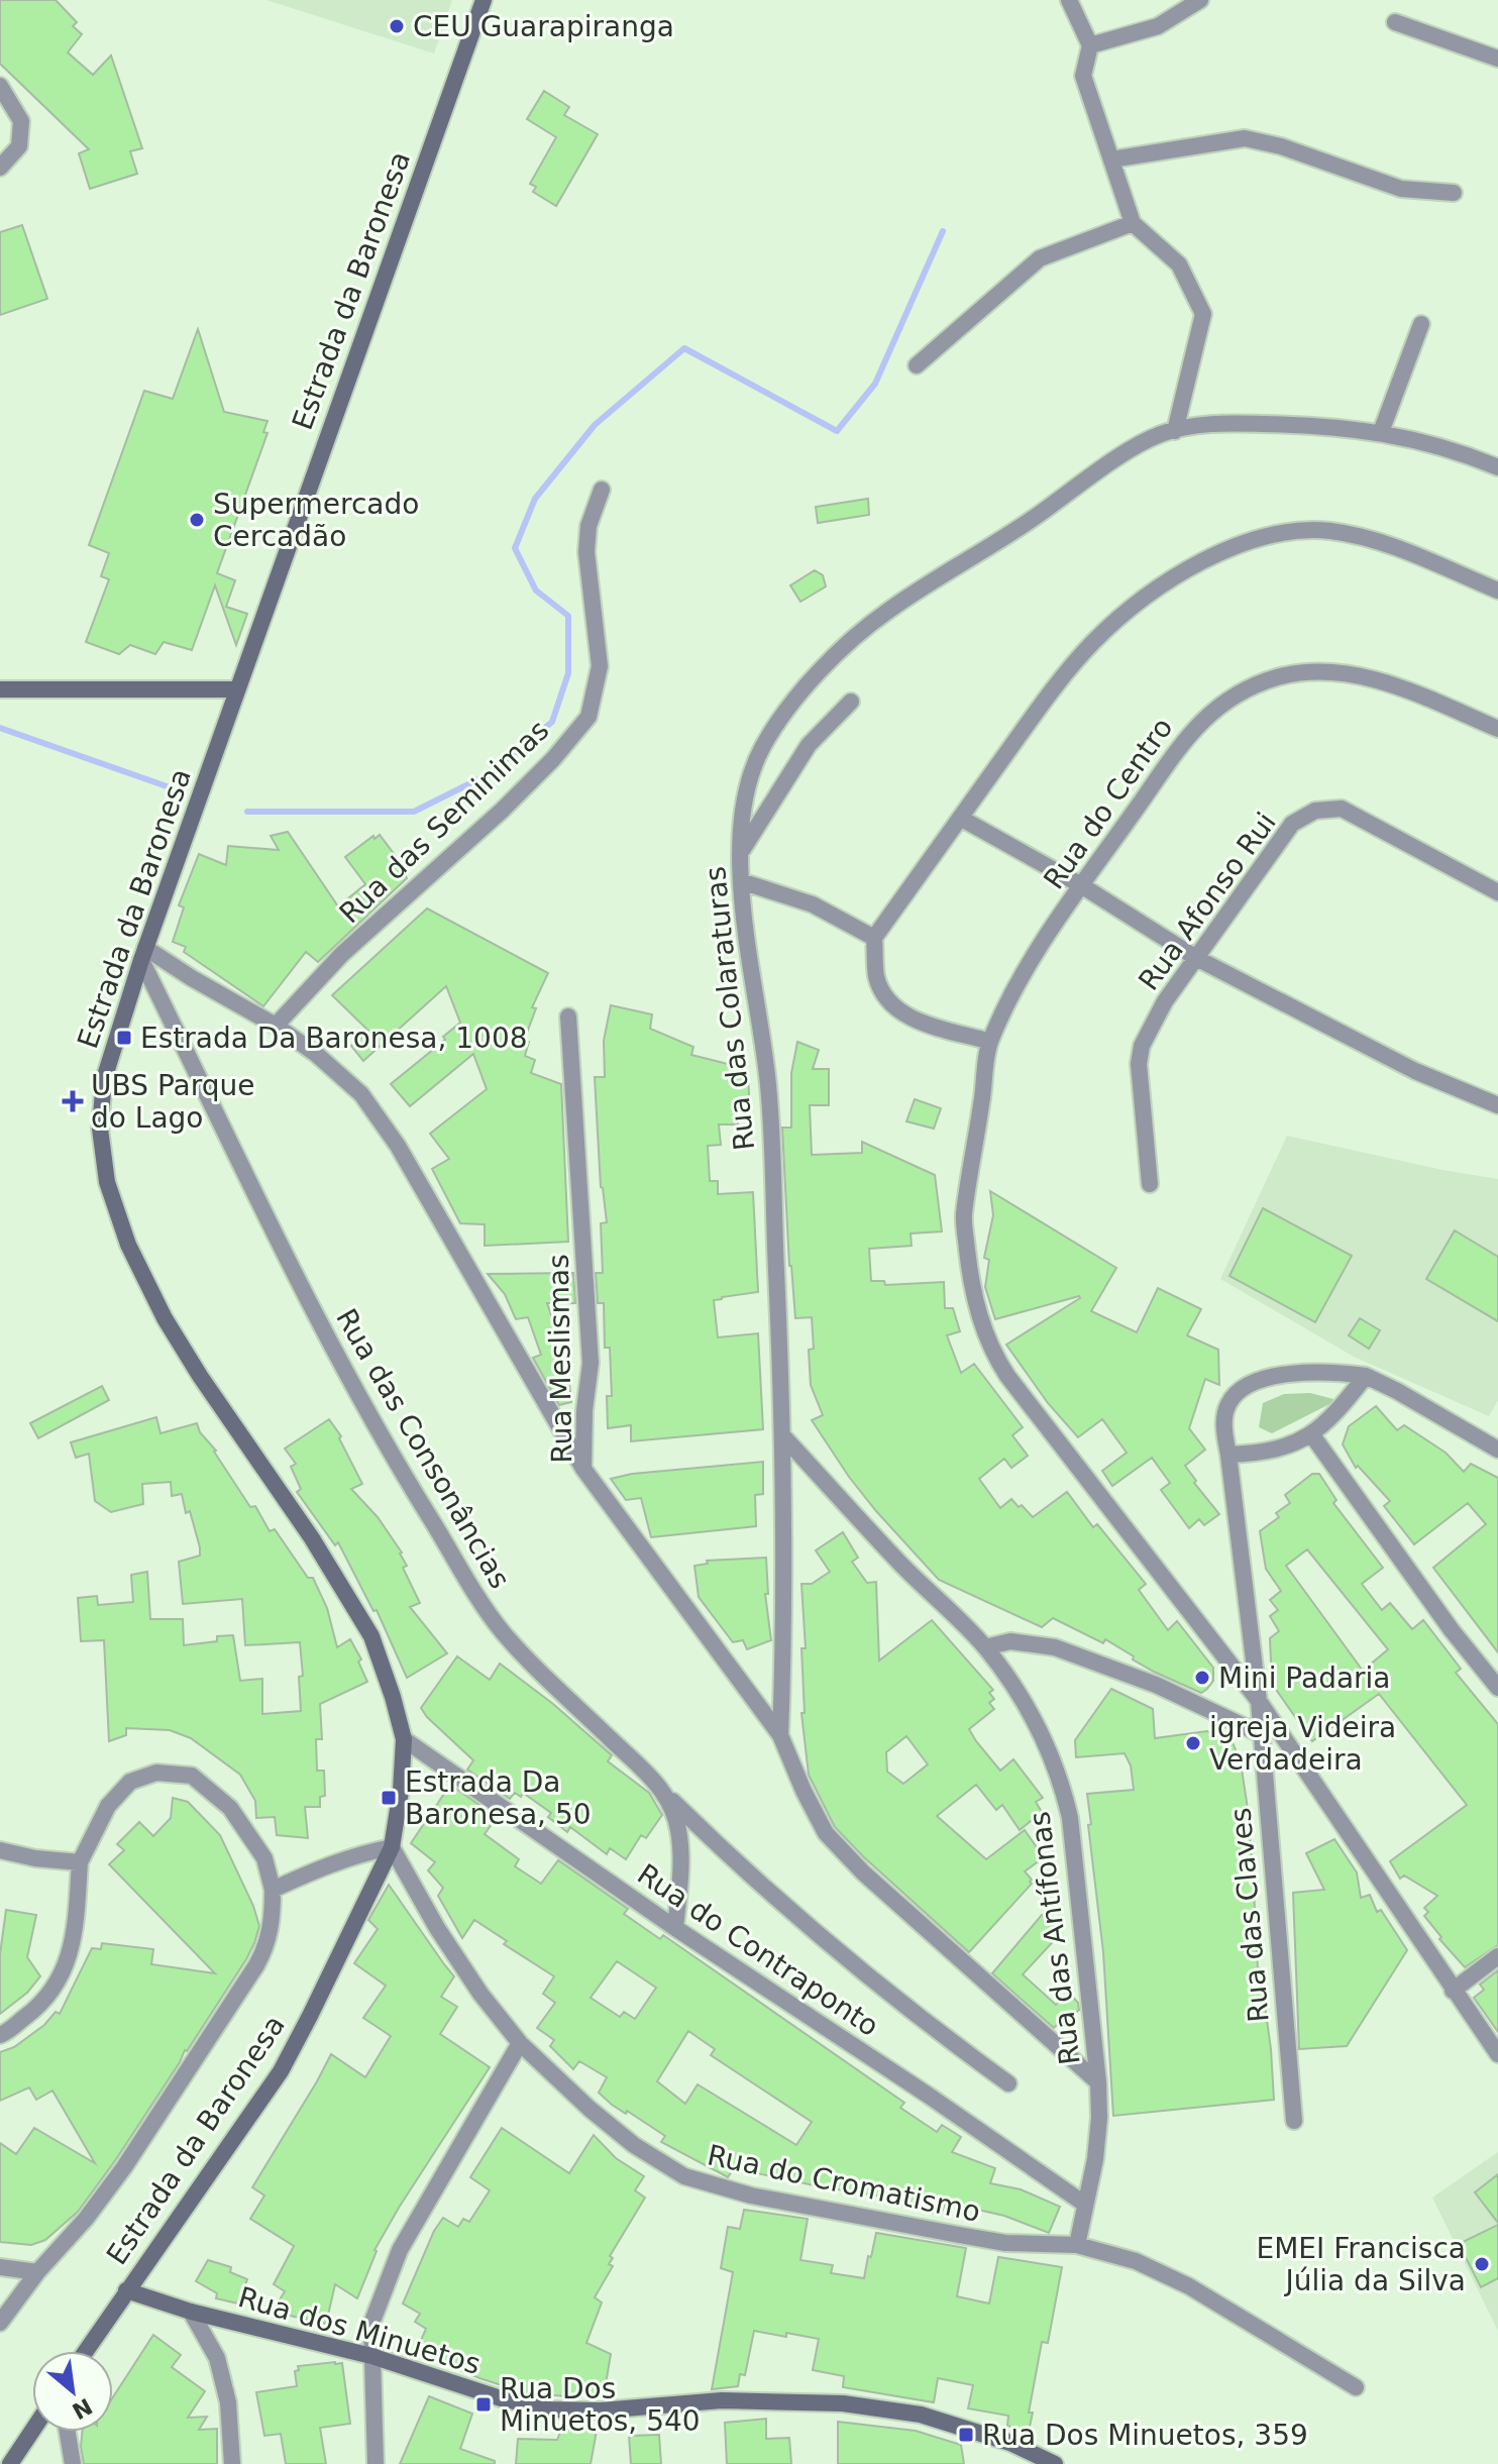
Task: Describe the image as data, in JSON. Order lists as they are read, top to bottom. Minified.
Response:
{"streets":{"main road":["Estrada da Baronesa","Rua dos Minuetos"],"street":["Rua do Centro","Rua das Seminimas","Rua Afonso Rui","Rua das Colaraturas","Rua Meslismas","Rua das Consonâncias","Rua das Claves","Rua das Antífonas","Rua do Contraponto","Rua do Cromatismo"]},"crossings":[["Estrada da Baronesa","Rua das Consonâncias"],["Estrada da Baronesa","Rua do Contraponto"],["Estrada da Baronesa","Rua do Cromatismo"],["Estrada da Baronesa","Rua dos Minuetos"],["Rua do Centro","Rua das Claves"],["Rua das Colaraturas","Rua Meslismas"],["Rua das Colaraturas","Rua das Antífonas"],["Rua das Consonâncias","Rua do Contraponto"],["Rua das Antífonas","Rua do Contraponto"],["Rua das Antífonas","Rua do Cromatismo"]],"places":{"other":["CEU Guarapiranga","Supermercado Cercadão","Mini Padaria","igreja Videira Verdadeira","EMEI Francisca Júlia da Silva"],"transit":["Estrada Da Baronesa, 1008","Estrada Da Baronesa, 50","Rua Dos Minuetos, 540","Rua Dos Minuetos, 359"],"health":["UBS Parque do Lago"]},"north":"bottom right"}
